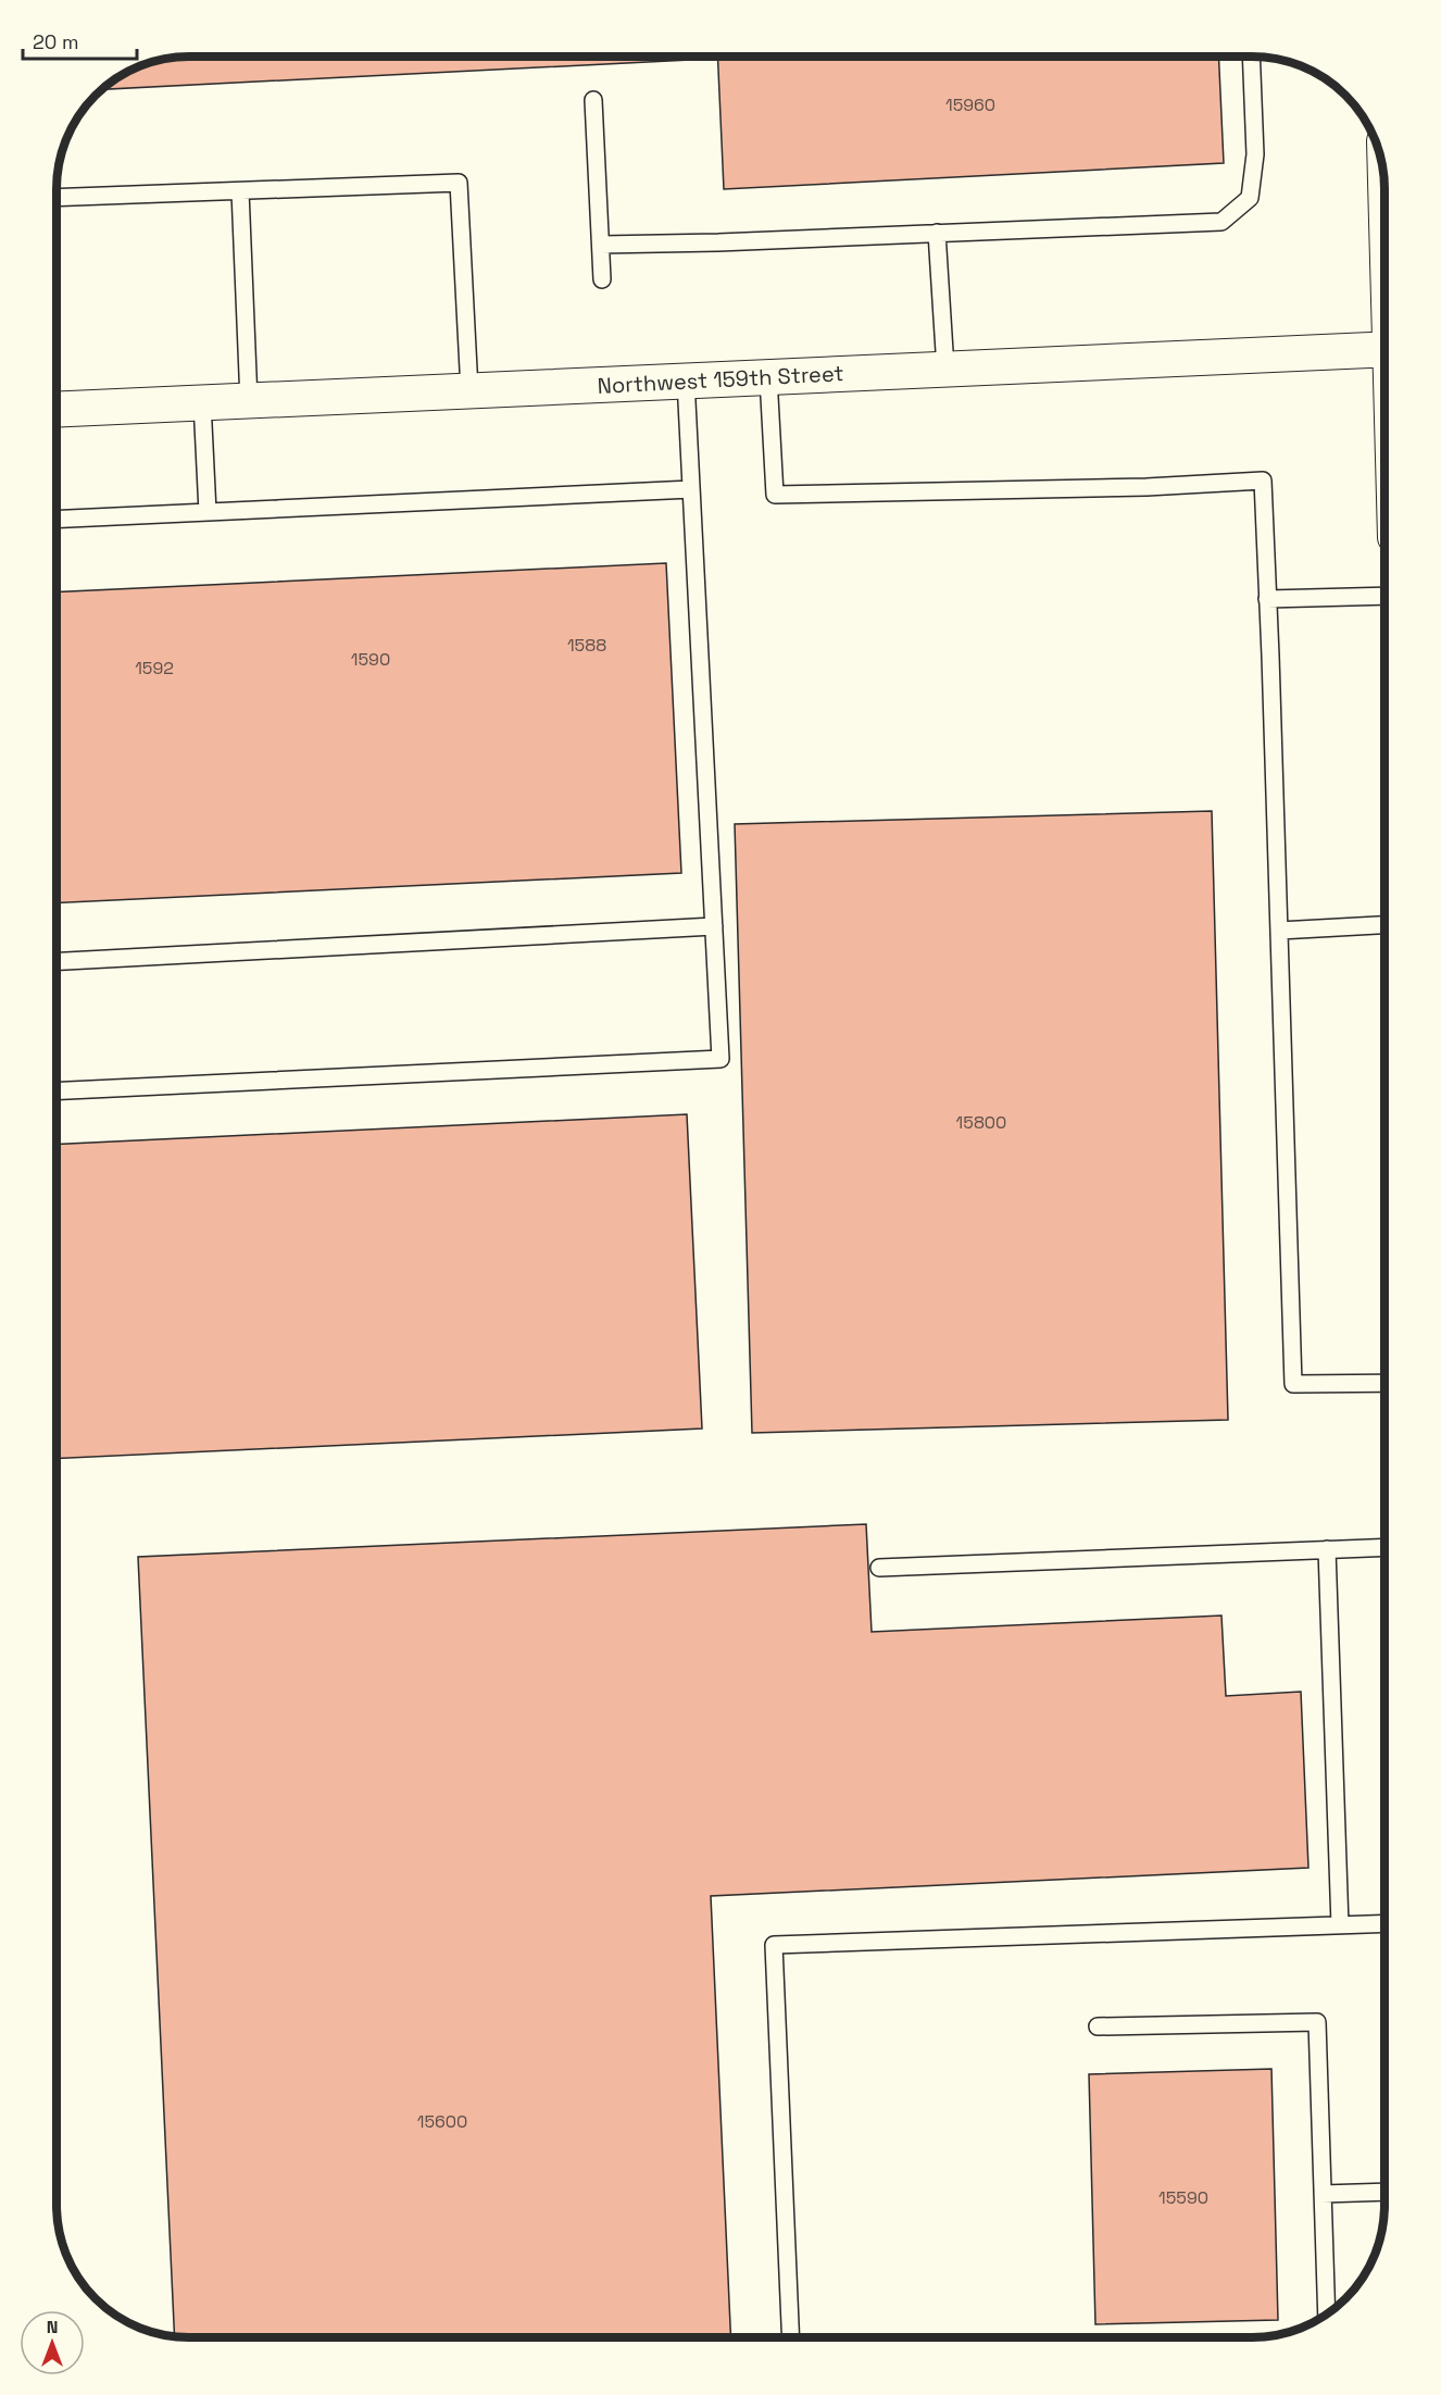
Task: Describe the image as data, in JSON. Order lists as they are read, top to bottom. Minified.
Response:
{"streets":{"street":["Northwest 159th Street"]},"house_numbers":["15960","1588","1590","1592","15800","15600","15590"],"scale_bar":"20 m","north":"top"}
